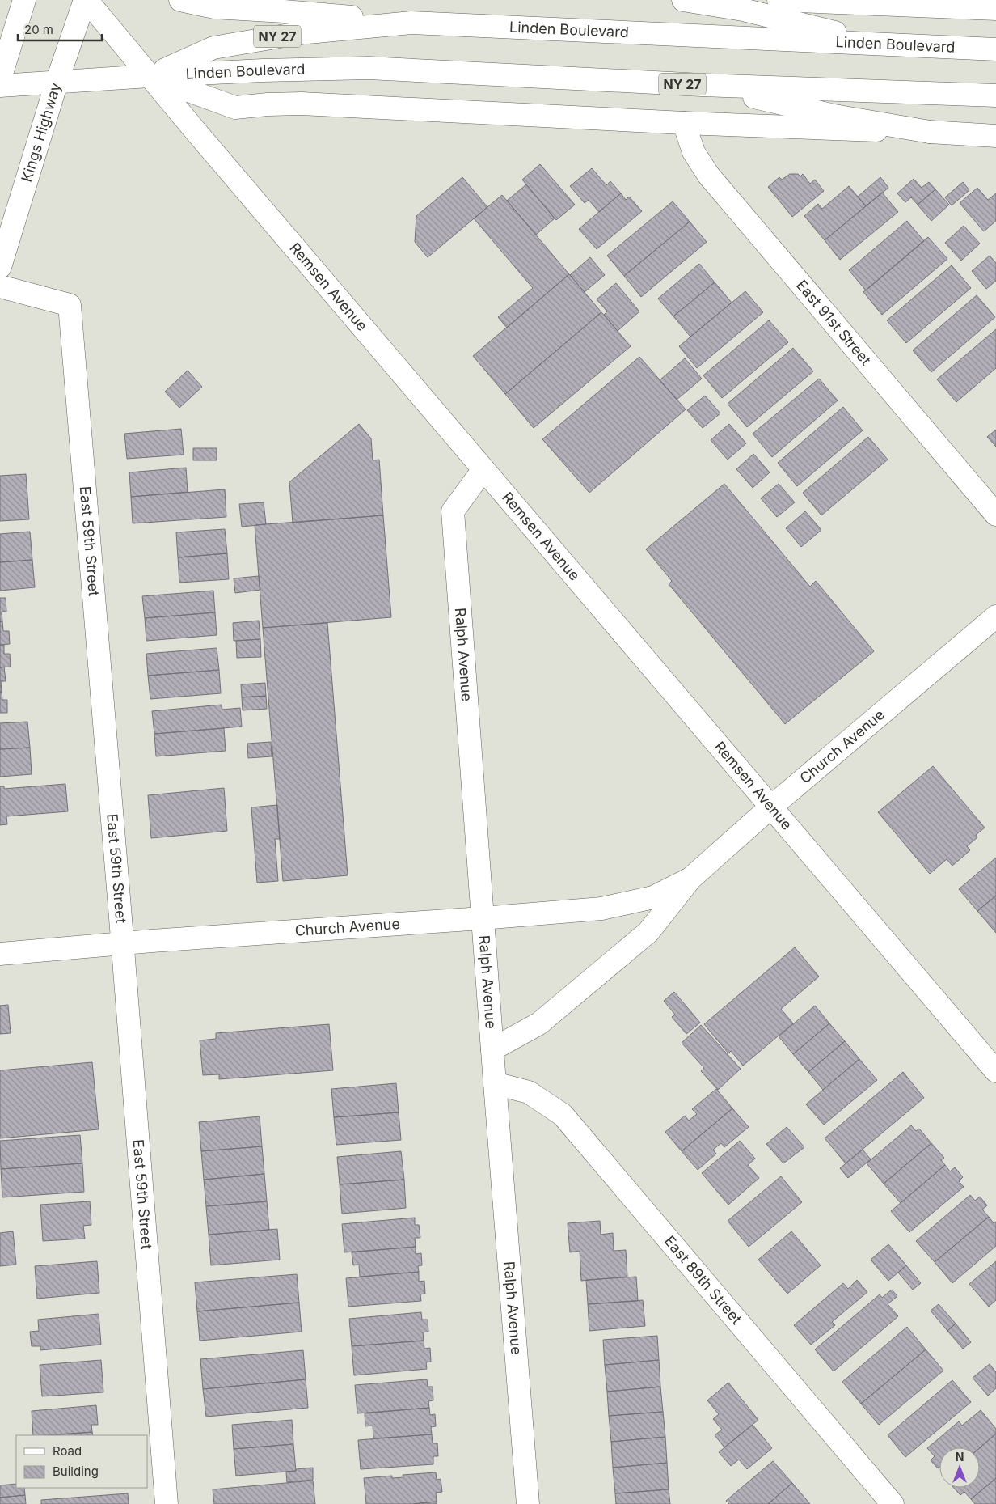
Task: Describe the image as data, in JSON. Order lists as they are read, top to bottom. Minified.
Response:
{"streets":{"main road":["Linden Boulevard","NY 27","Kings Highway","Remsen Avenue","East 91st Street","East 59th Street","Ralph Avenue","Church Avenue","East 89th Street"]},"crossings":[["Linden Boulevard","Kings Highway"],["Linden Boulevard","Remsen Avenue"],["Linden Boulevard","East 91st Street"],["Kings Highway","Remsen Avenue"],["Remsen Avenue","Ralph Avenue"],["Remsen Avenue","Church Avenue"],["East 59th Street","Church Avenue"],["Ralph Avenue","Church Avenue"],["Ralph Avenue","East 89th Street"]],"legend":["Road","Building"],"scale_bar":"20 m","north":"top"}
